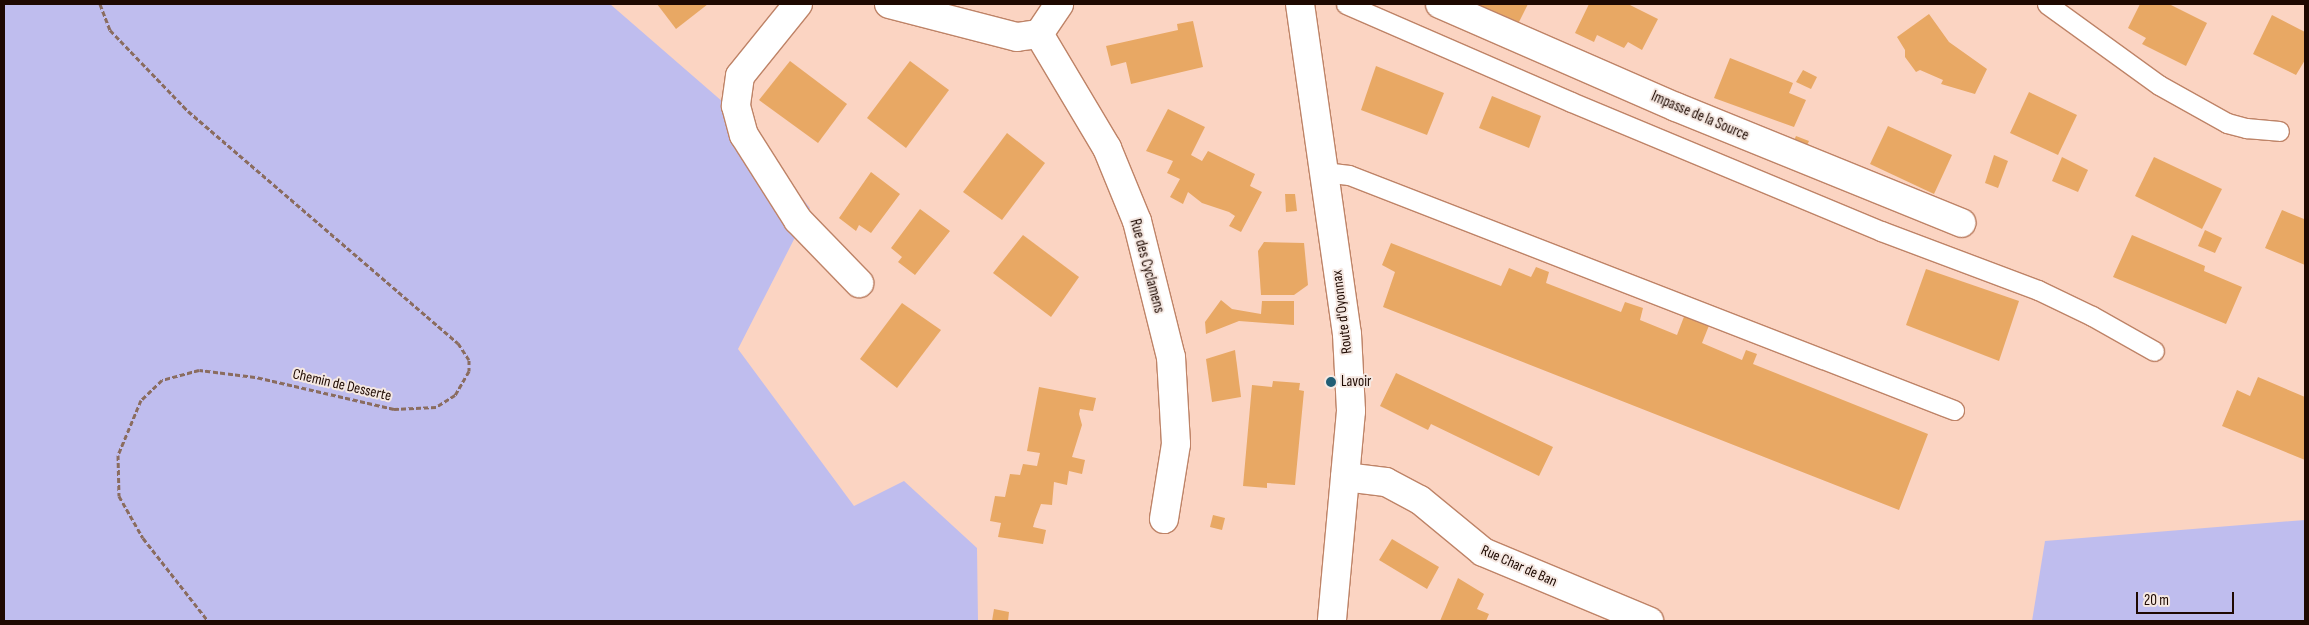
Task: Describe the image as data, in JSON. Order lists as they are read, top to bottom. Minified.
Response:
{"streets":{"street":["Impasse de la Source","Rue des Cyclamens","Route d'Oyonnax","Rue Char de Ban"],"path":["Chemin de Desserte"]},"crossings":[["Route d'Oyonnax","Rue Char de Ban"]],"places":["Lavoir"],"scale_bar":"20 m"}
